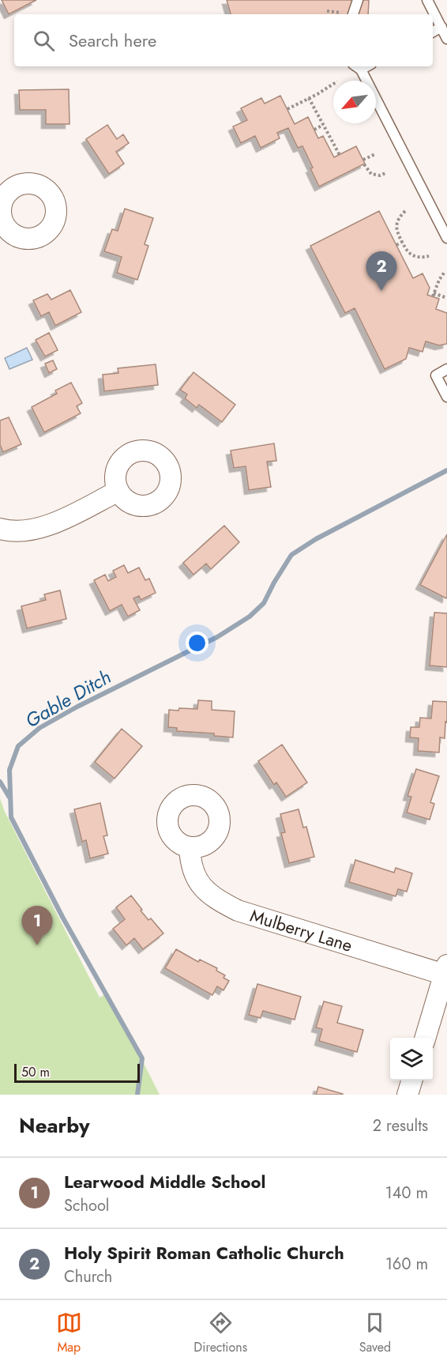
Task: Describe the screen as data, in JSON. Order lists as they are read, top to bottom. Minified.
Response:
{"streets":{"street":["Mulberry Lane"]},"water":["Gable Ditch"],"scale_bar":"50 m","north":"bottom left","page":{"search":"Search here","pins":["2","1"],"scale":"50 m","heading":["Nearby","2 results"],"list":[{"mark":"1","name":"Learwood Middle School","note":"School","value":"140 m"},{"mark":"2","name":"Holy Spirit Roman Catholic Church","note":"Church","value":"160 m"}],"nav":["Map","Directions","Saved"]}}
